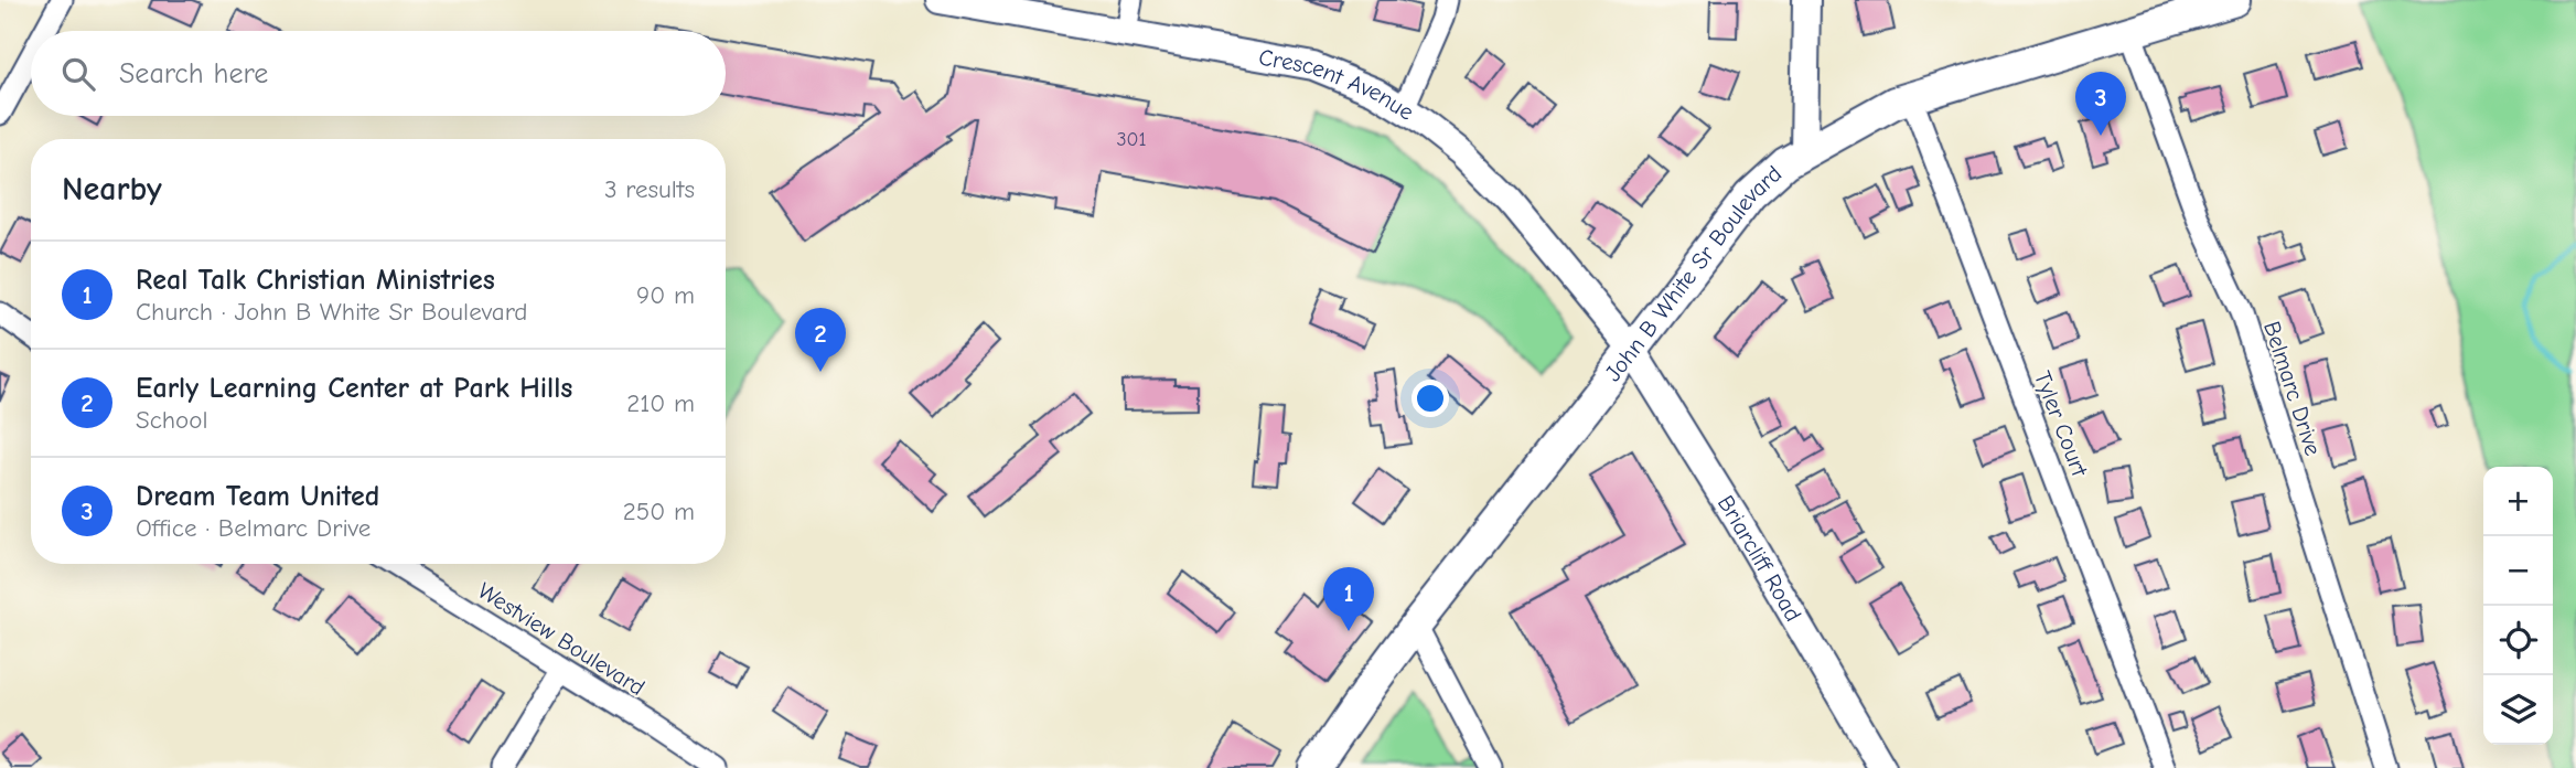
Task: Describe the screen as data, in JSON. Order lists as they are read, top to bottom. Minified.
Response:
{"streets":{"main road":["John B White Sr Boulevard"],"street":["Crescent Avenue","Belmarc Drive","Tyler Court","Briarcliff Road","Westview Boulevard"]},"crossings":[["Crescent Avenue","John B White Sr Boulevard"],["Crescent Avenue","Briarcliff Road"],["John B White Sr Boulevard","Belmarc Drive"],["John B White Sr Boulevard","Tyler Court"],["John B White Sr Boulevard","Briarcliff Road"]],"house_numbers":["301"],"page":{"search":"Search here","pins":["3","2","1"],"heading":["Nearby","3 results"],"list":[{"mark":"1","name":"Real Talk Christian Ministries","note":"Church · John B White Sr Boulevard","value":"90 m"},{"mark":"2","name":"Early Learning Center at Park Hills","note":"School","value":"210 m"},{"mark":"3","name":"Dream Team United","note":"Office · Belmarc Drive","value":"250 m"}],"map_buttons":["+","−"]}}
